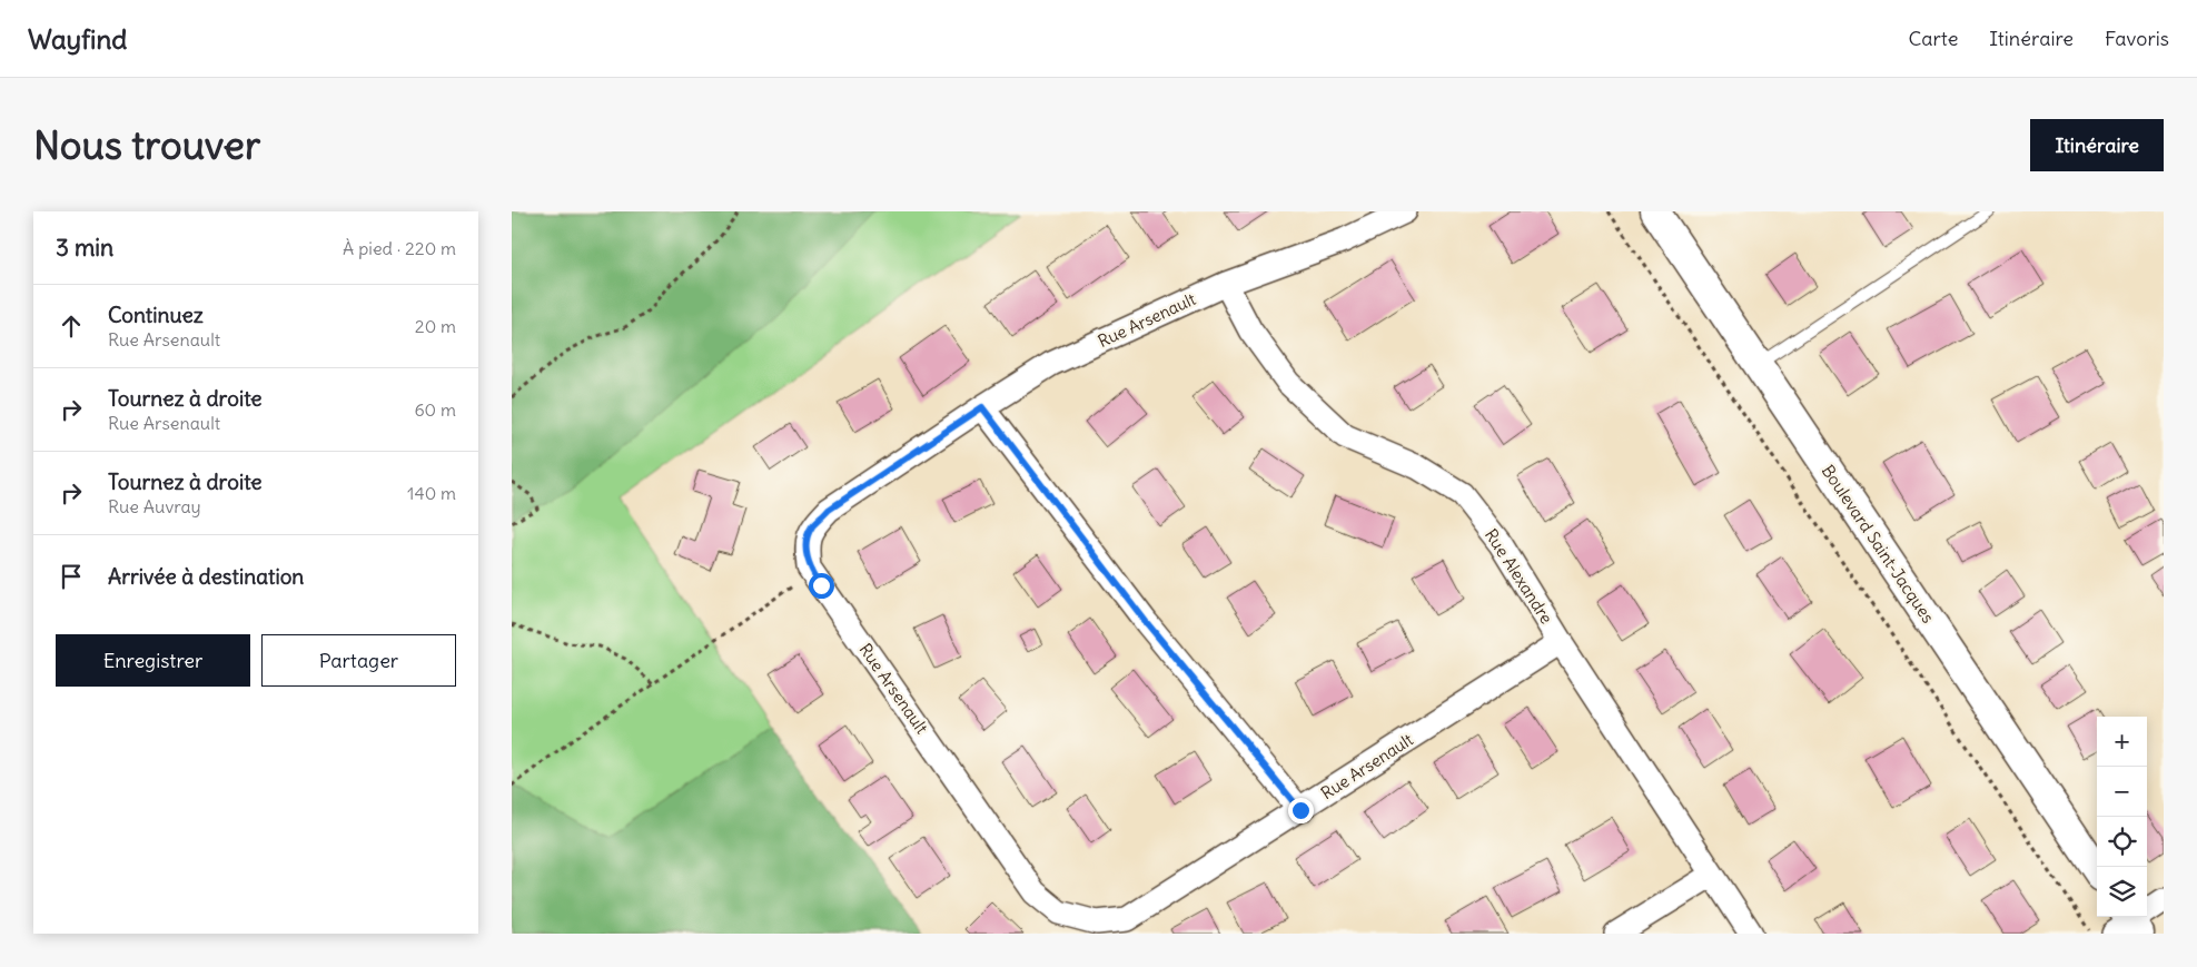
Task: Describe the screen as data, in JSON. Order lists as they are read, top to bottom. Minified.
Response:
{"streets":{"street":["Rue Arsenault","Boulevard Saint-Jacques","Rue Alexandre"]},"crossings":[["Rue Arsenault","Rue Alexandre"]],"page":{"header":"Wayfind","nav":["Carte","Itinéraire","Favoris"],"buttons":["Itinéraire",["Enregistrer","Partager"]],"title":"Nous trouver","heading":["3 min","À pied · 220 m"],"list":[["Continuez","Rue Arsenault","20 m"],["Tournez à droite","Rue Arsenault","60 m"],["Tournez à droite","Rue Auvray","140 m"],"Arrivée à destination"],"map_buttons":["+","−"]}}
